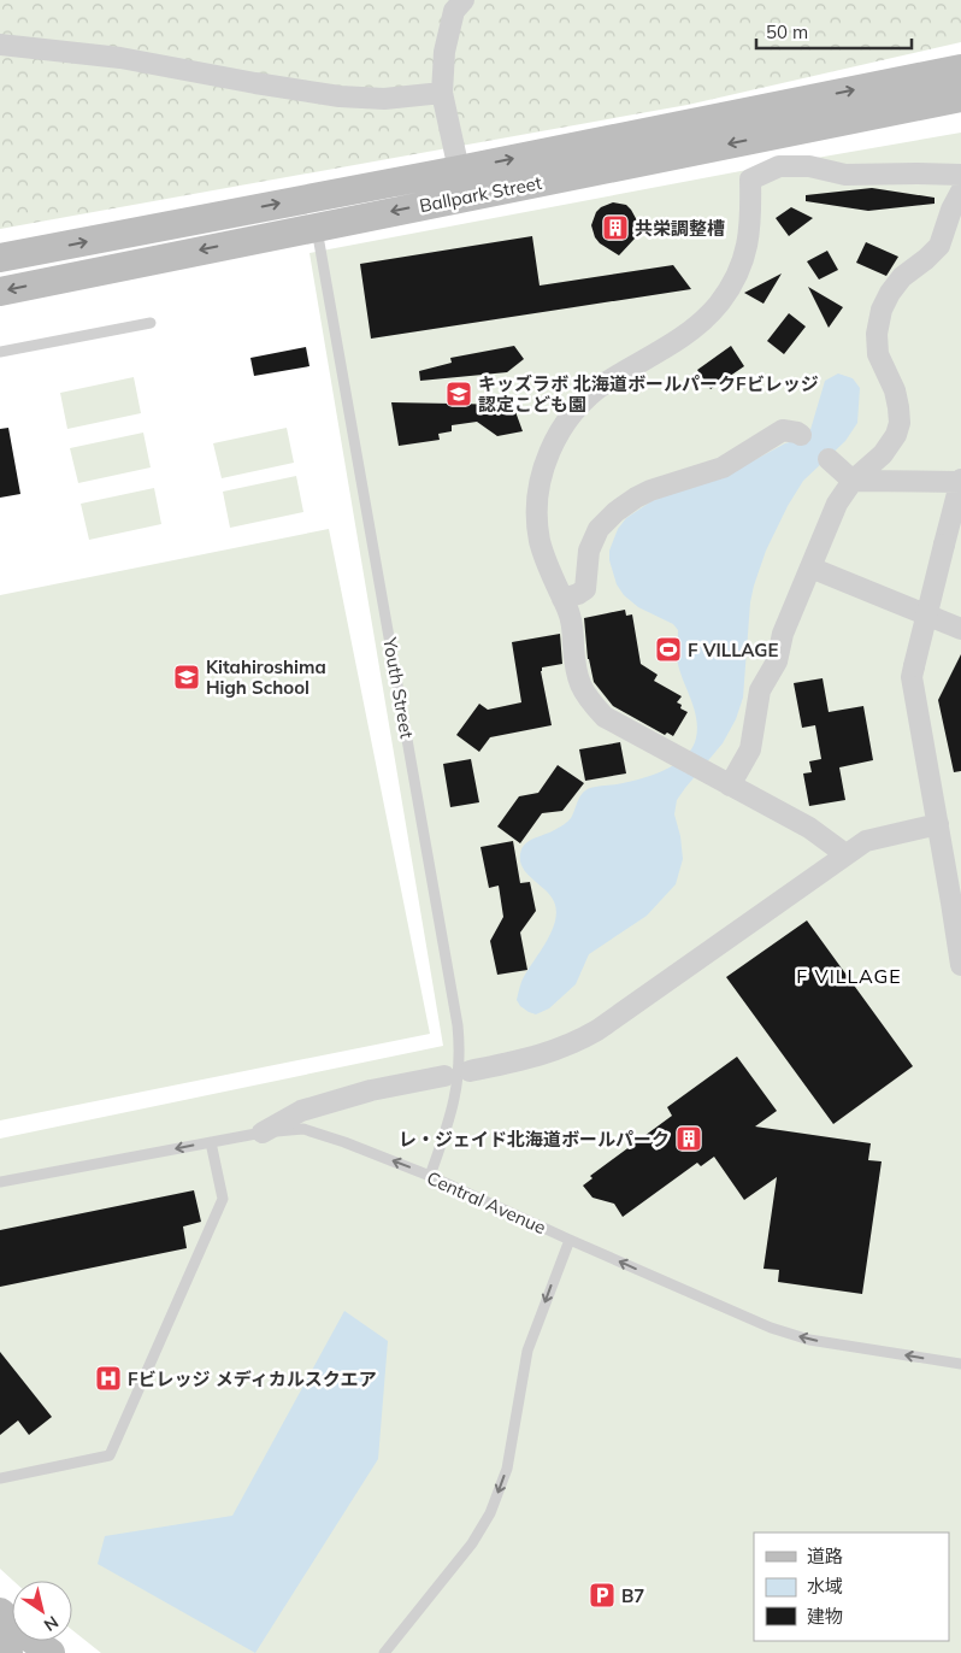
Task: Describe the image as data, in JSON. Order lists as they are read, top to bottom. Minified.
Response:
{"streets":{"street":["Ballpark Street"],"lane":["Youth Street","Central Avenue"]},"crossings":[["Ballpark Street","Youth Street"],["Youth Street","Central Avenue"]],"one_way":["Central Avenue"],"districts":["F VILLAGE"],"places":{"building":["共栄調整槽","レ・ジェイド北海道ボールパーク"],"school or university":["キッズラボ 北海道ボールパークFビレッジ 認定こども園","Kitahiroshima High School"],"sports":["F VILLAGE"],"hospital":["Fビレッジ メディカルスクエア"],"parking":["B7"]},"legend":["道路","水域","建物"],"scale_bar":"50 m","north":"bottom right"}
